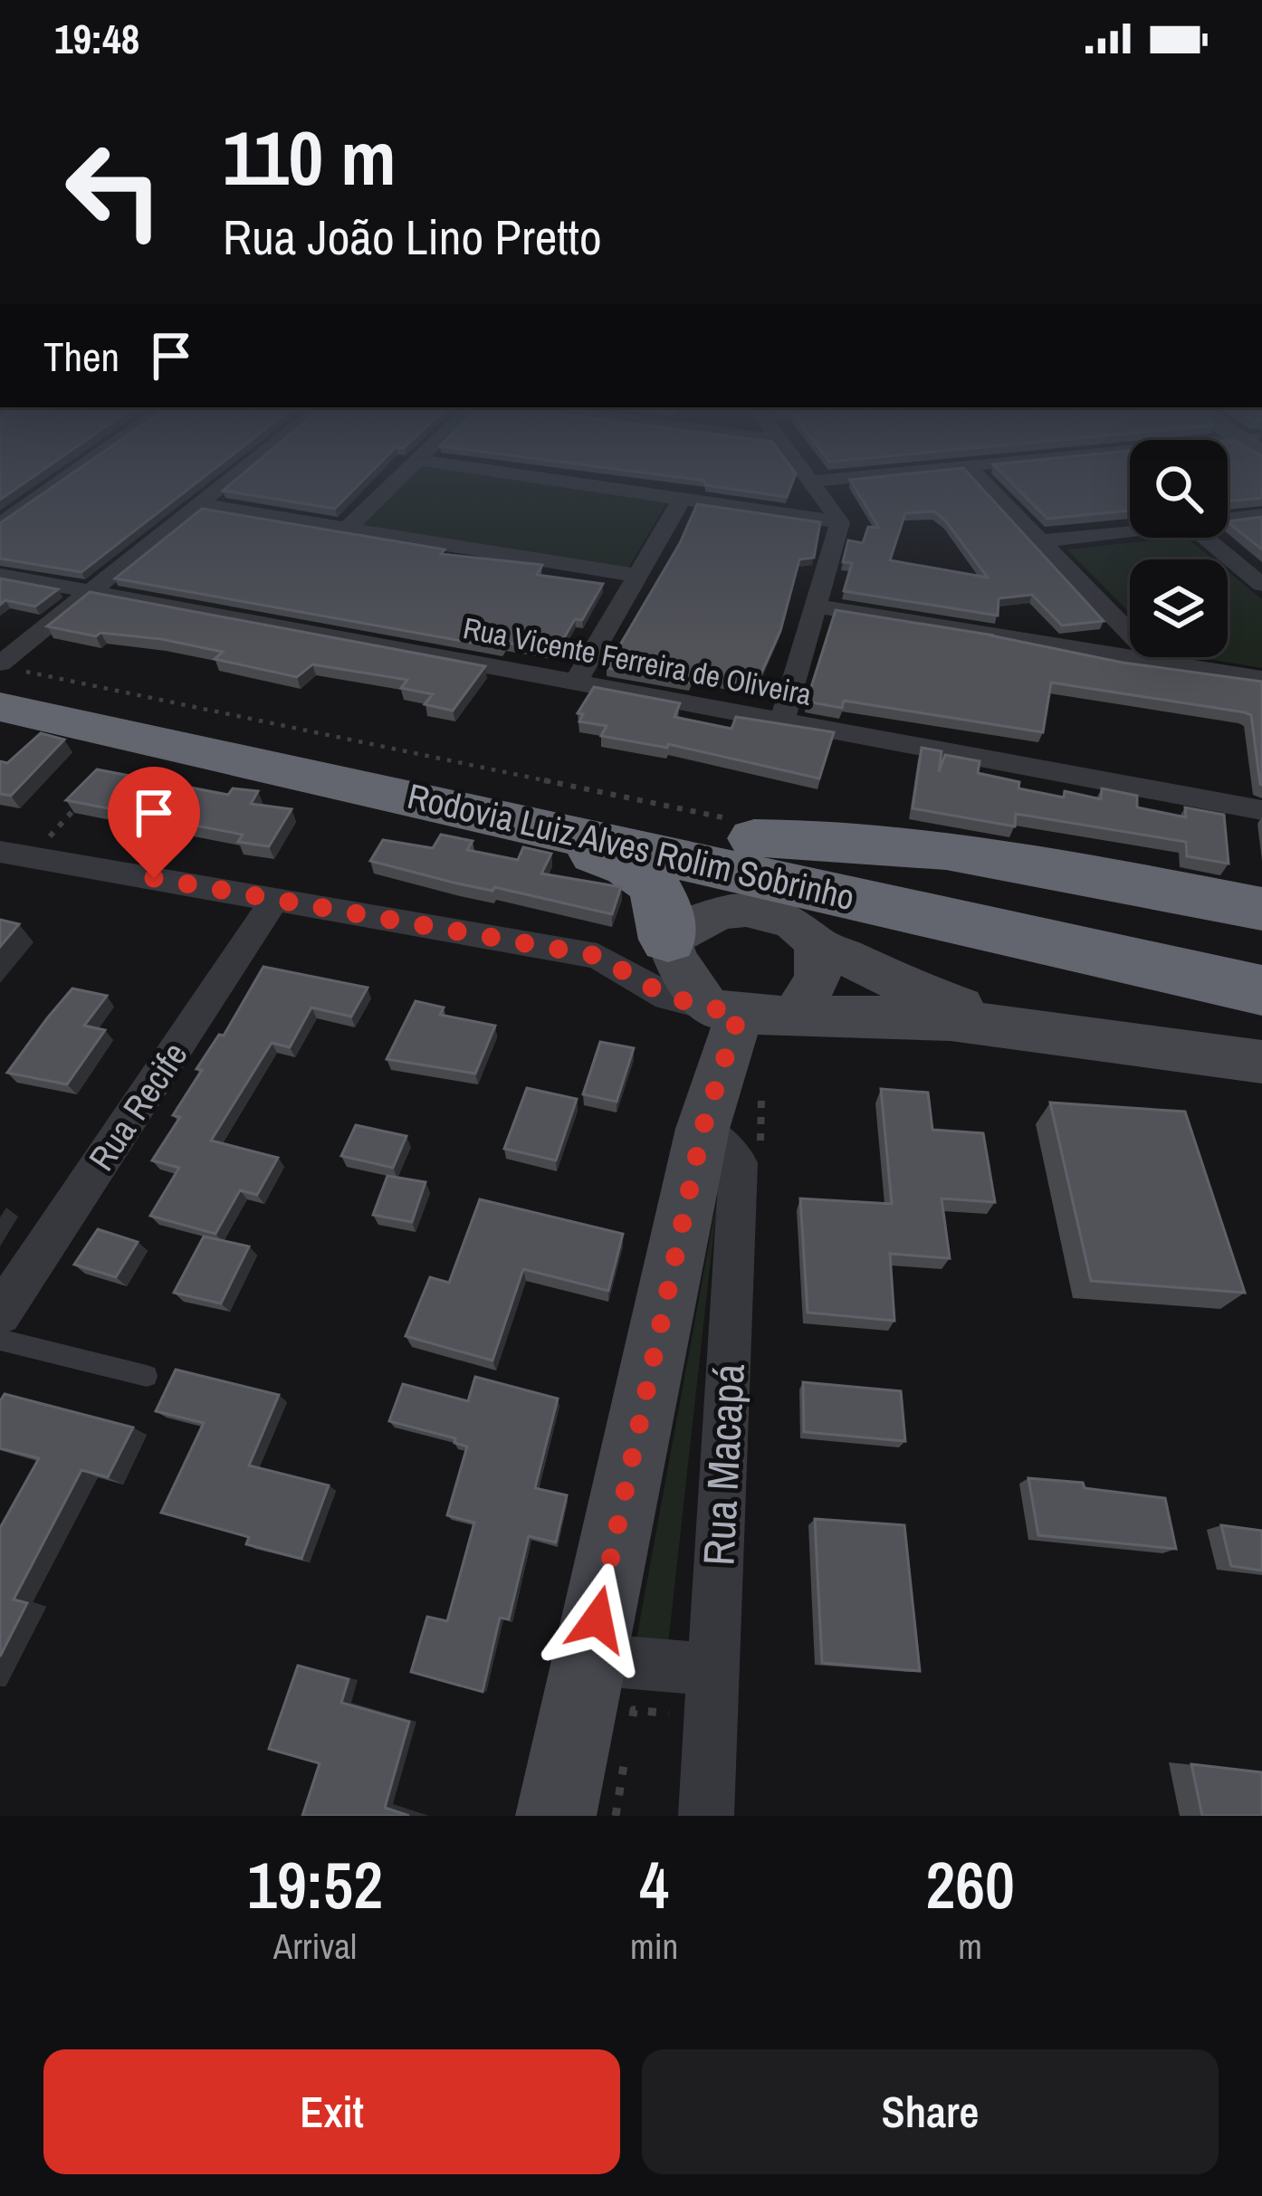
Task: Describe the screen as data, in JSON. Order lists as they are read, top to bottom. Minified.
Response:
{"streets":{"highway":["Rodovia Luiz Alves Rolim Sobrinho"],"street":["Rua Vicente Ferreira de Oliveira","Rua Recife","Rua Macapá"]},"page":{"status":"19:48","turn":["110 m","Rua João Lino Pretto"],"then":"Then","eta":["19:52","Arrival","4","min","260","m"],"buttons":["Exit","Share"]}}
